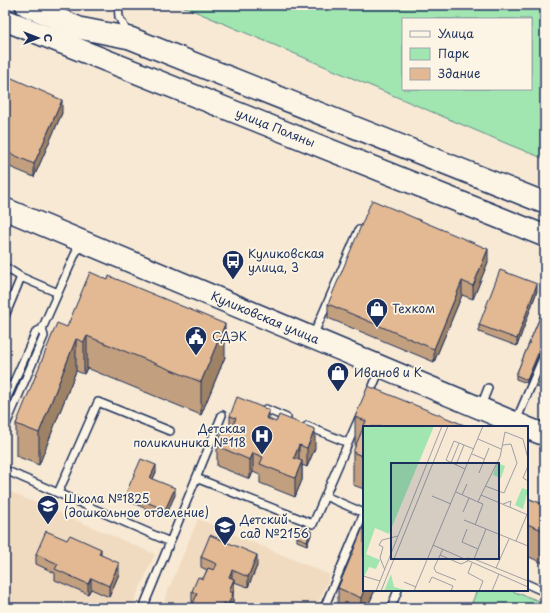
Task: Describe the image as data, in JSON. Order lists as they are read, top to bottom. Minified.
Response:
{"streets":{"main road":["улица Поляны","Куликовская улица"]},"places":{"bus stop":["Куликовская улица, 3"],"shop":["Техком","Иванов и К"],"public building":["СДЭК"],"hospital":["Детская поликлиника №118"],"school or university":["Школа №1825 (дошкольное отделение)","Детский сад №2156"]},"legend":["Улица","Парк","Здание"],"north":"right"}
